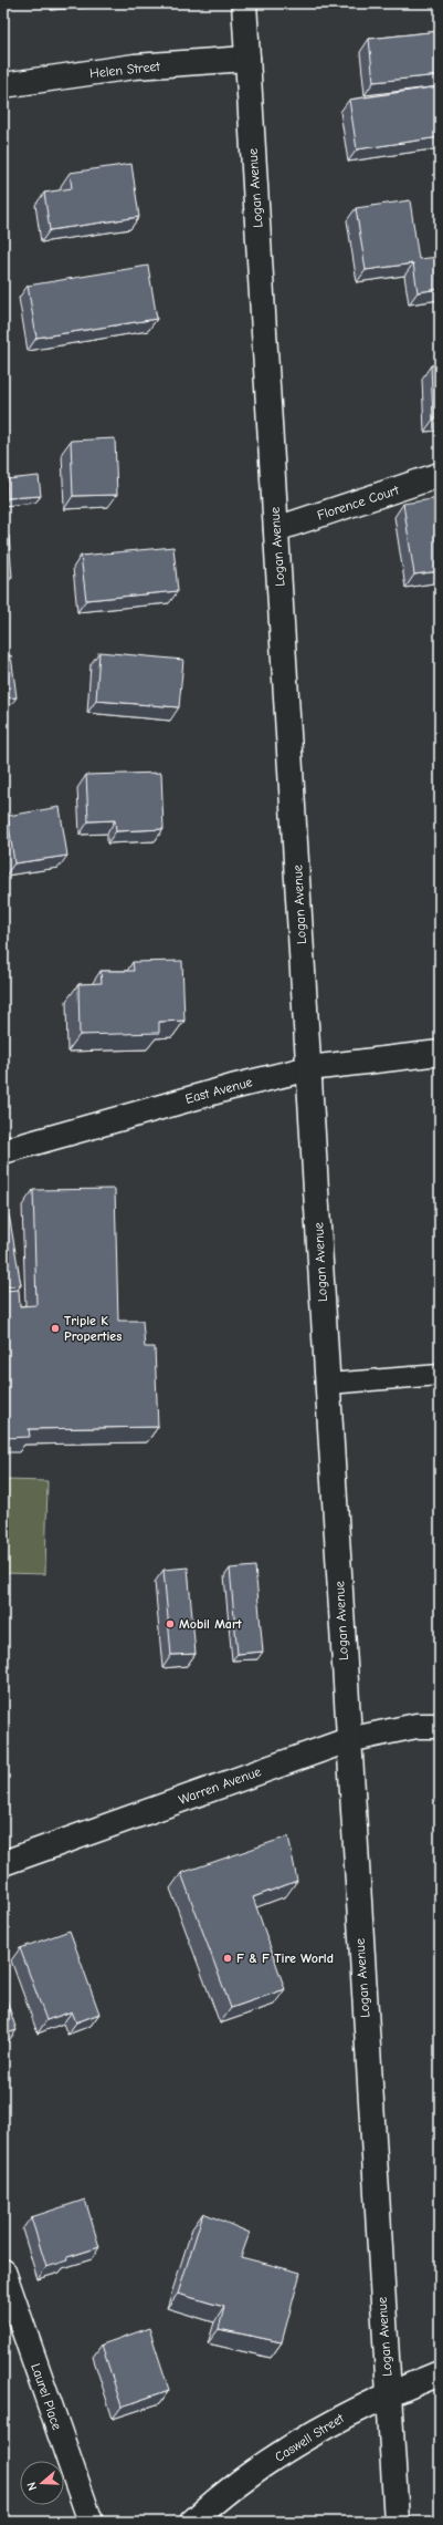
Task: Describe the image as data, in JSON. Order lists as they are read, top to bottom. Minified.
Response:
{"streets":{"main road":["Helen Street","Logan Avenue","Florence Court","East Avenue","Warren Avenue","Laurel Place","Caswell Street"]},"crossings":[["Helen Street","Logan Avenue"],["Logan Avenue","Florence Court"],["Logan Avenue","East Avenue"],["Logan Avenue","Warren Avenue"],["Logan Avenue","Caswell Street"]],"places":["Triple K Properties","Mobil Mart","F & F Tire World"],"north":"left"}
